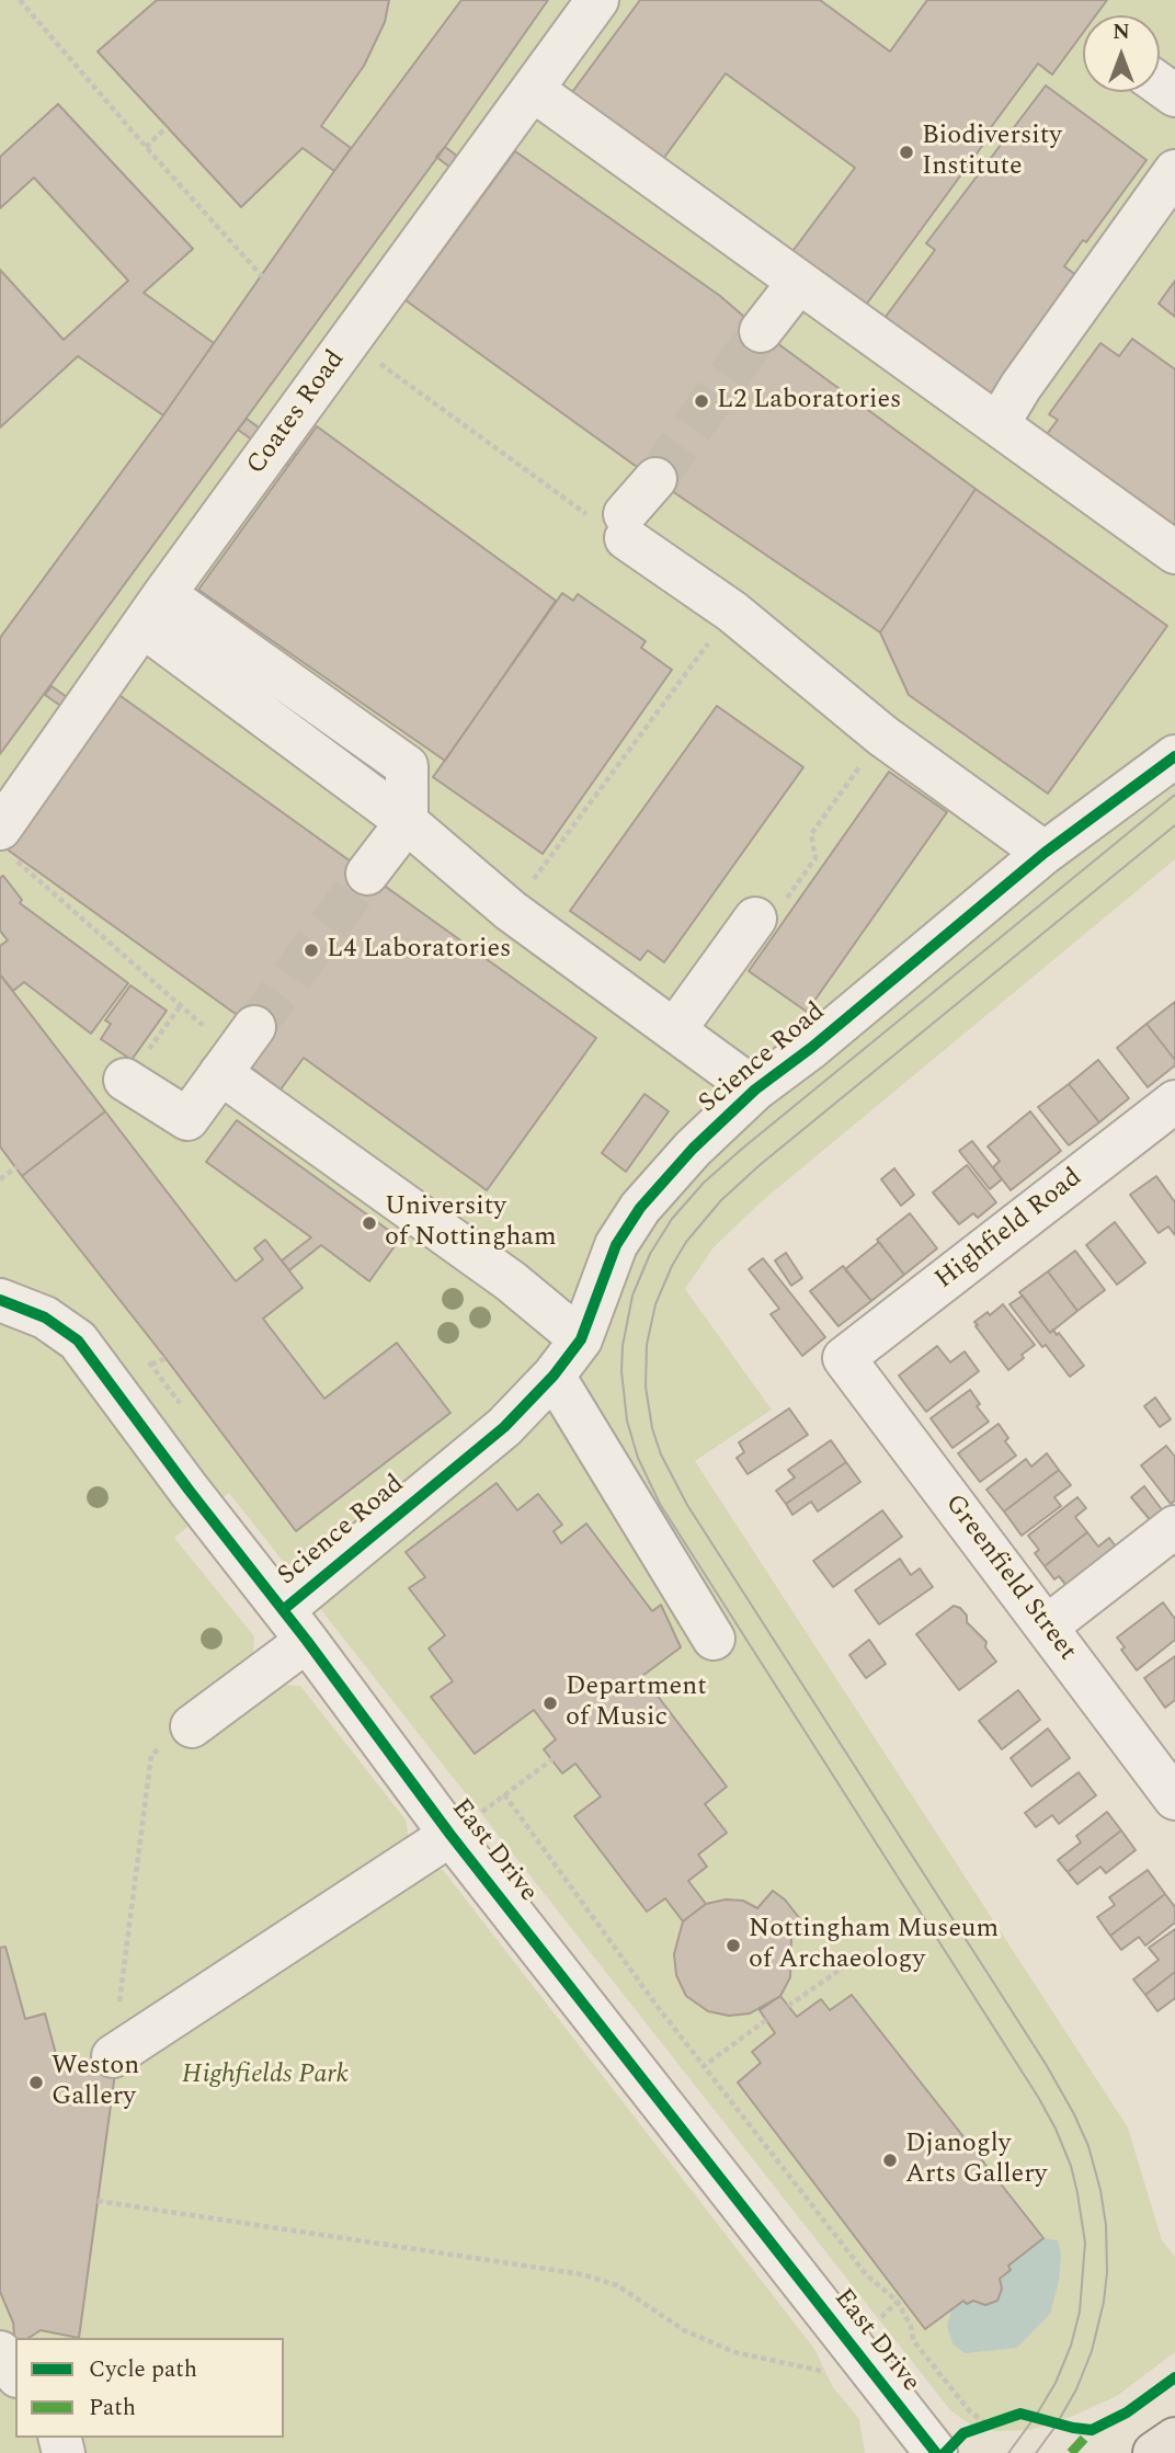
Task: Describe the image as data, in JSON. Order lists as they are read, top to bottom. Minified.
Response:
{"streets":{"street":["Coates Road","Science Road","Highfield Road","Greenfield Street","East Drive"]},"crossings":[["Science Road","East Drive"],["Highfield Road","Greenfield Street"]],"parks":["Highfields Park"],"places":["Biodiversity Institute","L2 Laboratories","L4 Laboratories","University of Nottingham","Department of Music","Nottingham Museum of Archaeology","Weston Gallery","Djanogly Arts Gallery"],"legend":["Cycle path","Path"],"north":"top"}
